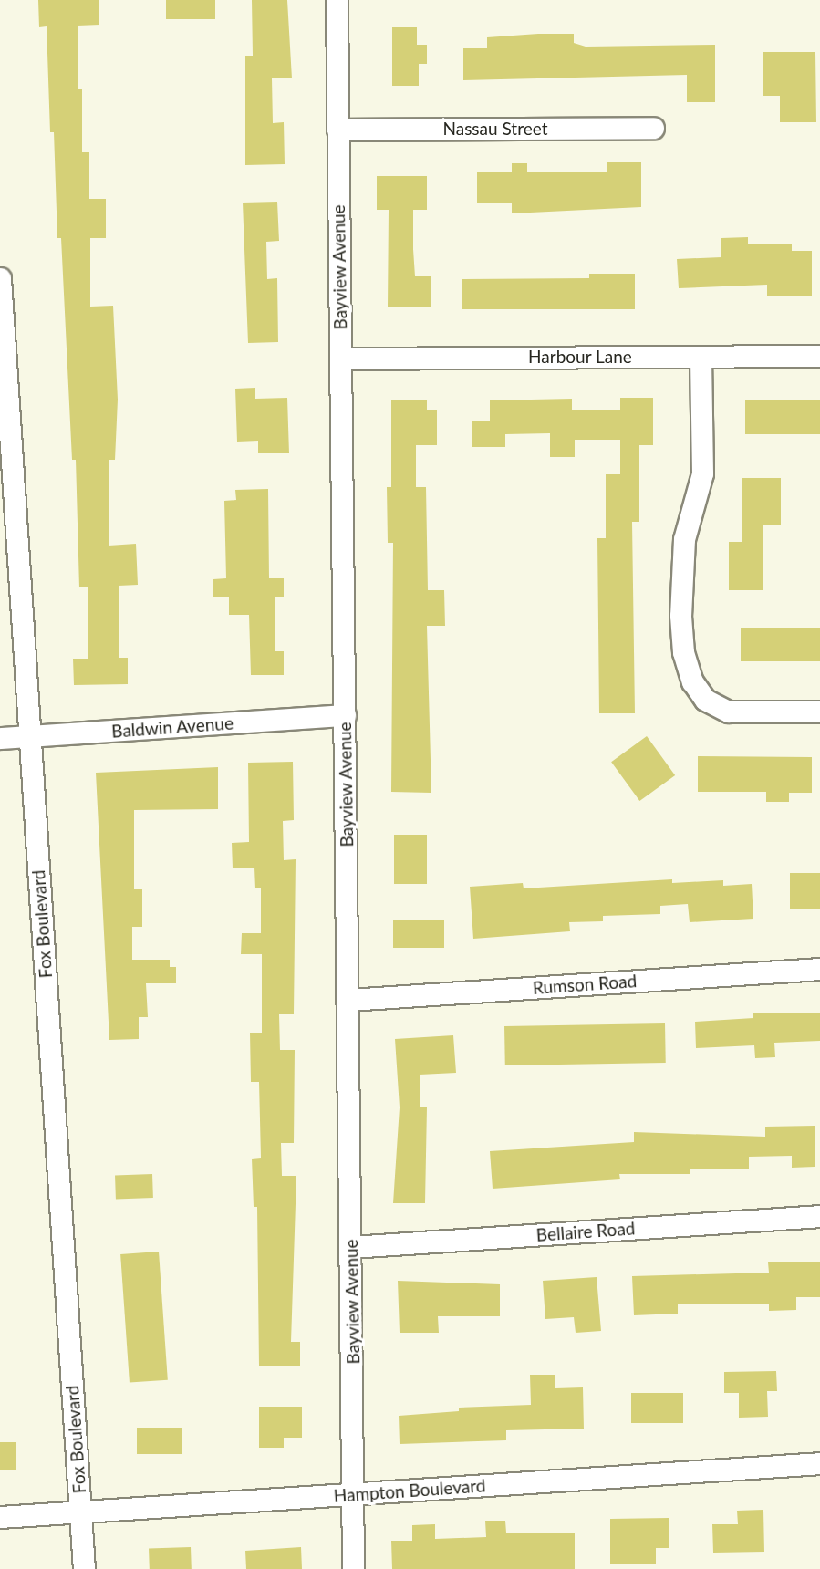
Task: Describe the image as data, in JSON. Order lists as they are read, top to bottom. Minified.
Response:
{"streets":{"street":["Nassau Street","Bayview Avenue","Harbour Lane","Baldwin Avenue","Fox Boulevard","Rumson Road","Bellaire Road","Hampton Boulevard"]},"crossings":[["Nassau Street","Bayview Avenue"],["Bayview Avenue","Harbour Lane"],["Bayview Avenue","Baldwin Avenue"],["Bayview Avenue","Rumson Road"],["Bayview Avenue","Bellaire Road"],["Bayview Avenue","Hampton Boulevard"],["Baldwin Avenue","Fox Boulevard"],["Fox Boulevard","Hampton Boulevard"]]}
